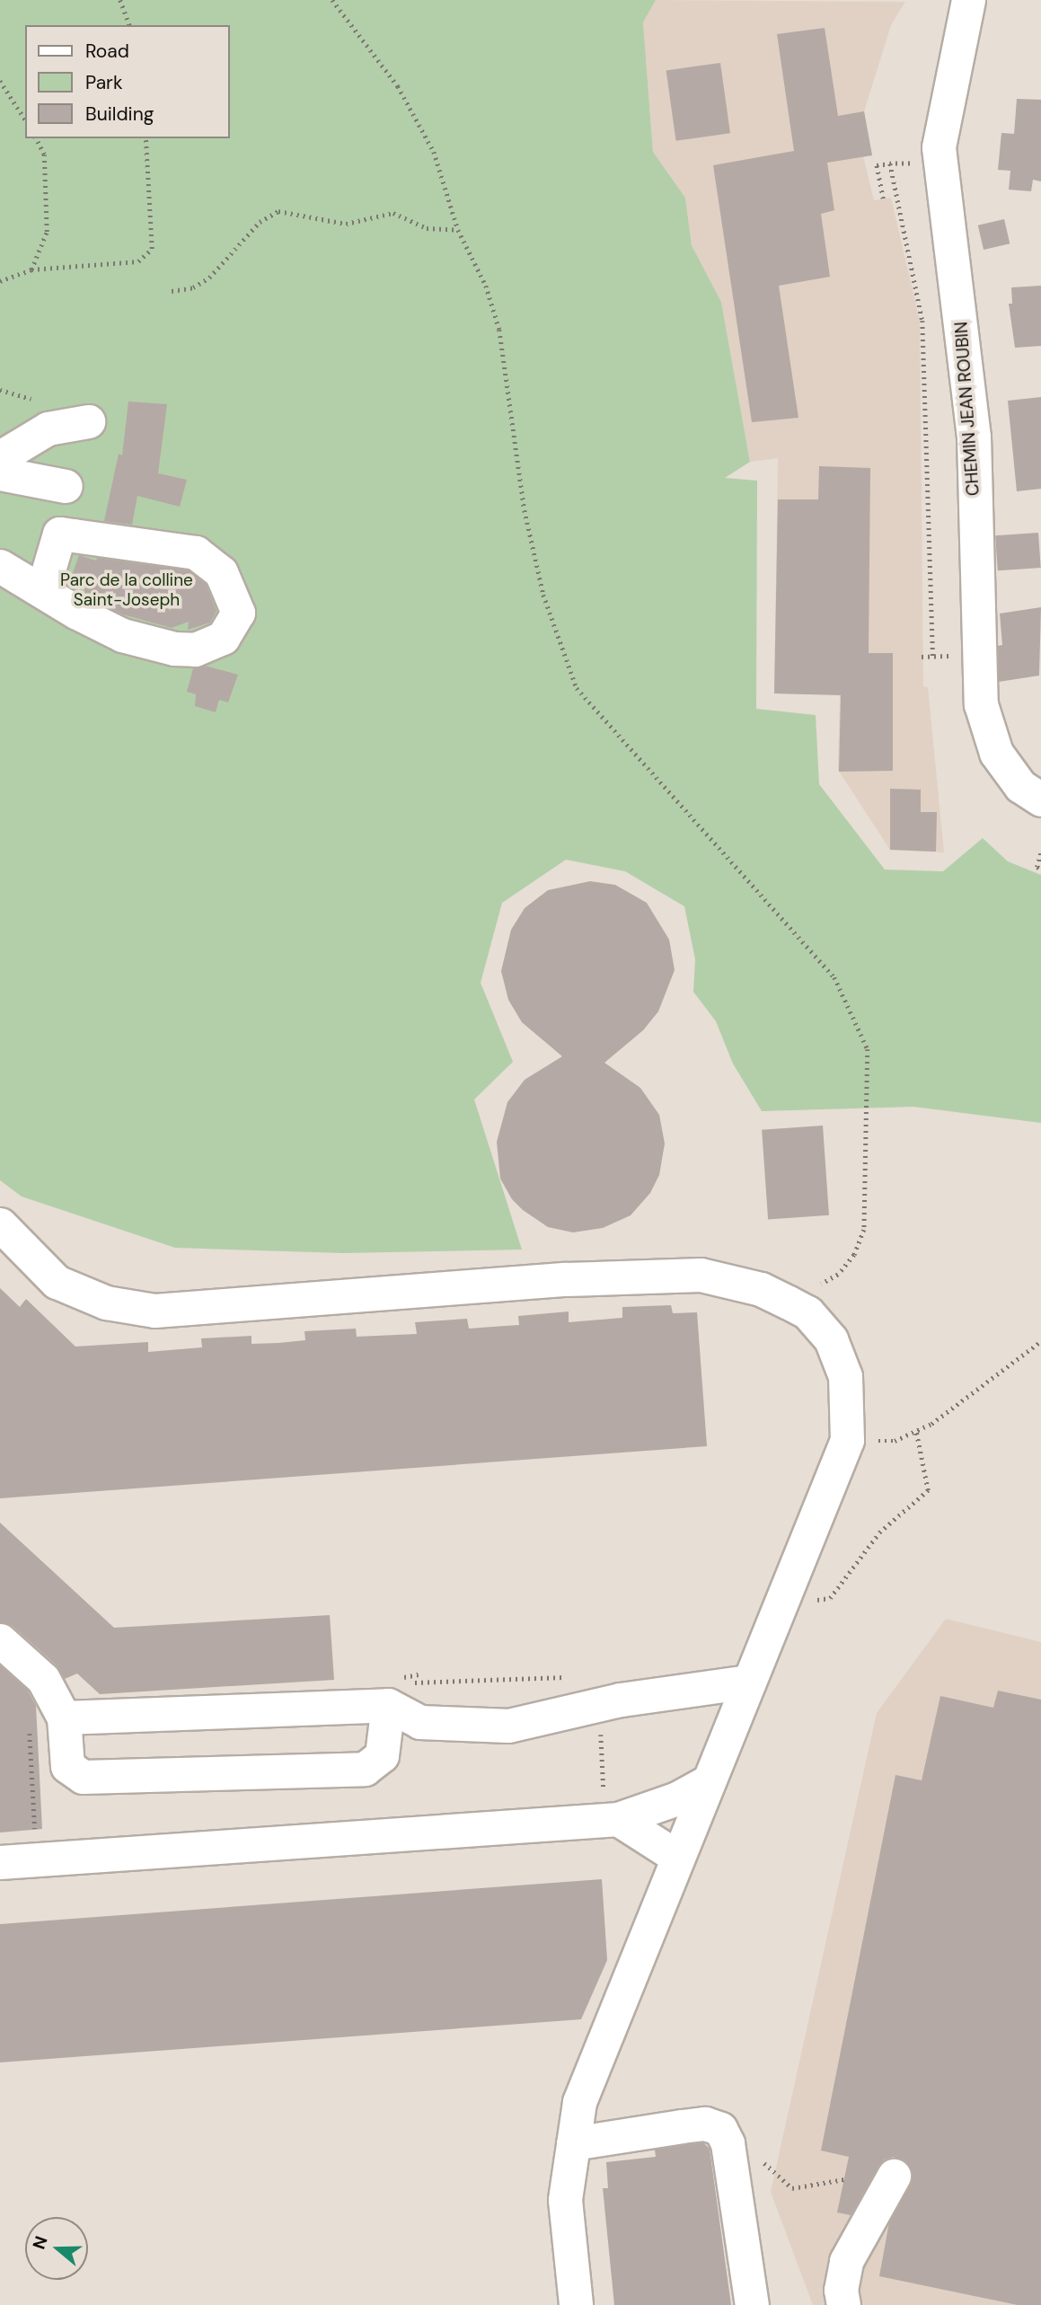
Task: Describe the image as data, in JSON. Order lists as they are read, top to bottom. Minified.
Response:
{"streets":{"street":["CHEMIN JEAN ROUBIN"]},"parks":["Parc de la colline Saint-Joseph"],"legend":["Road","Park","Building"],"north":"left"}
